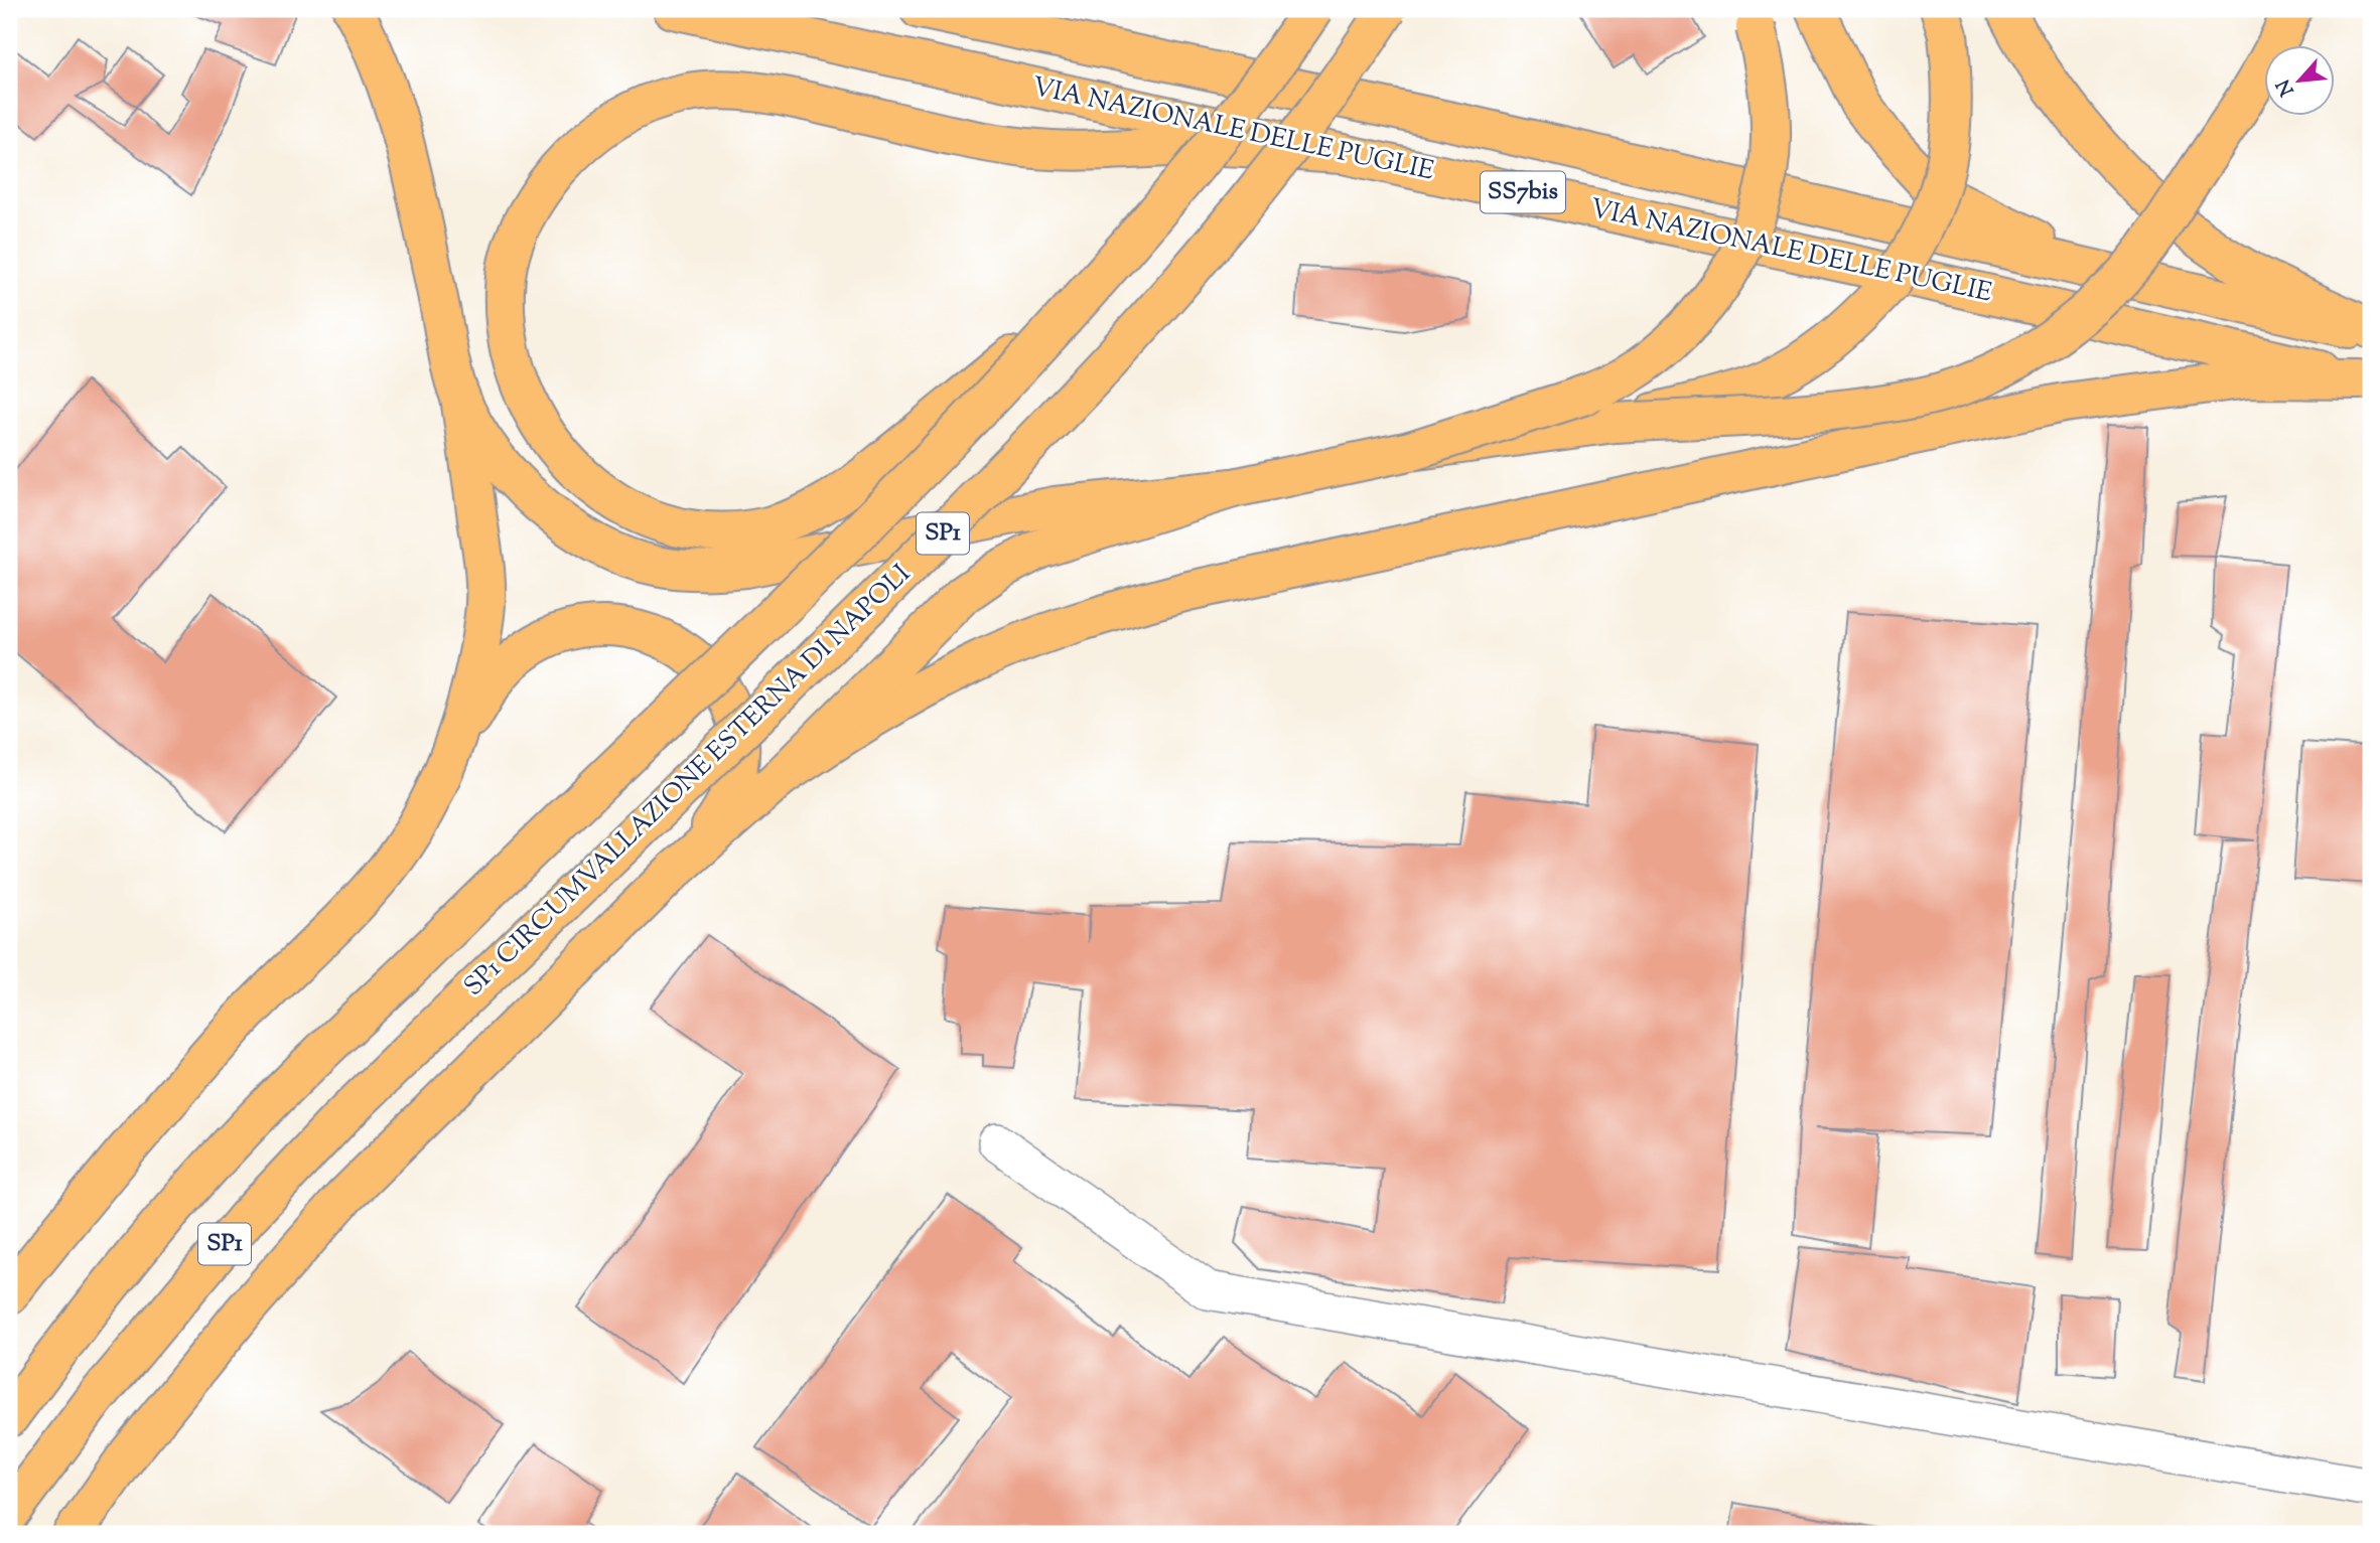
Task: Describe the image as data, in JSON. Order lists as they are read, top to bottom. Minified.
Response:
{"streets":{"main road":["VIA NAZIONALE DELLE PUGLIE","SS7bis","SP1","SP1 CIRCUMVALLAZIONE ESTERNA DI NAPOLI"]},"north":"bottom left"}
